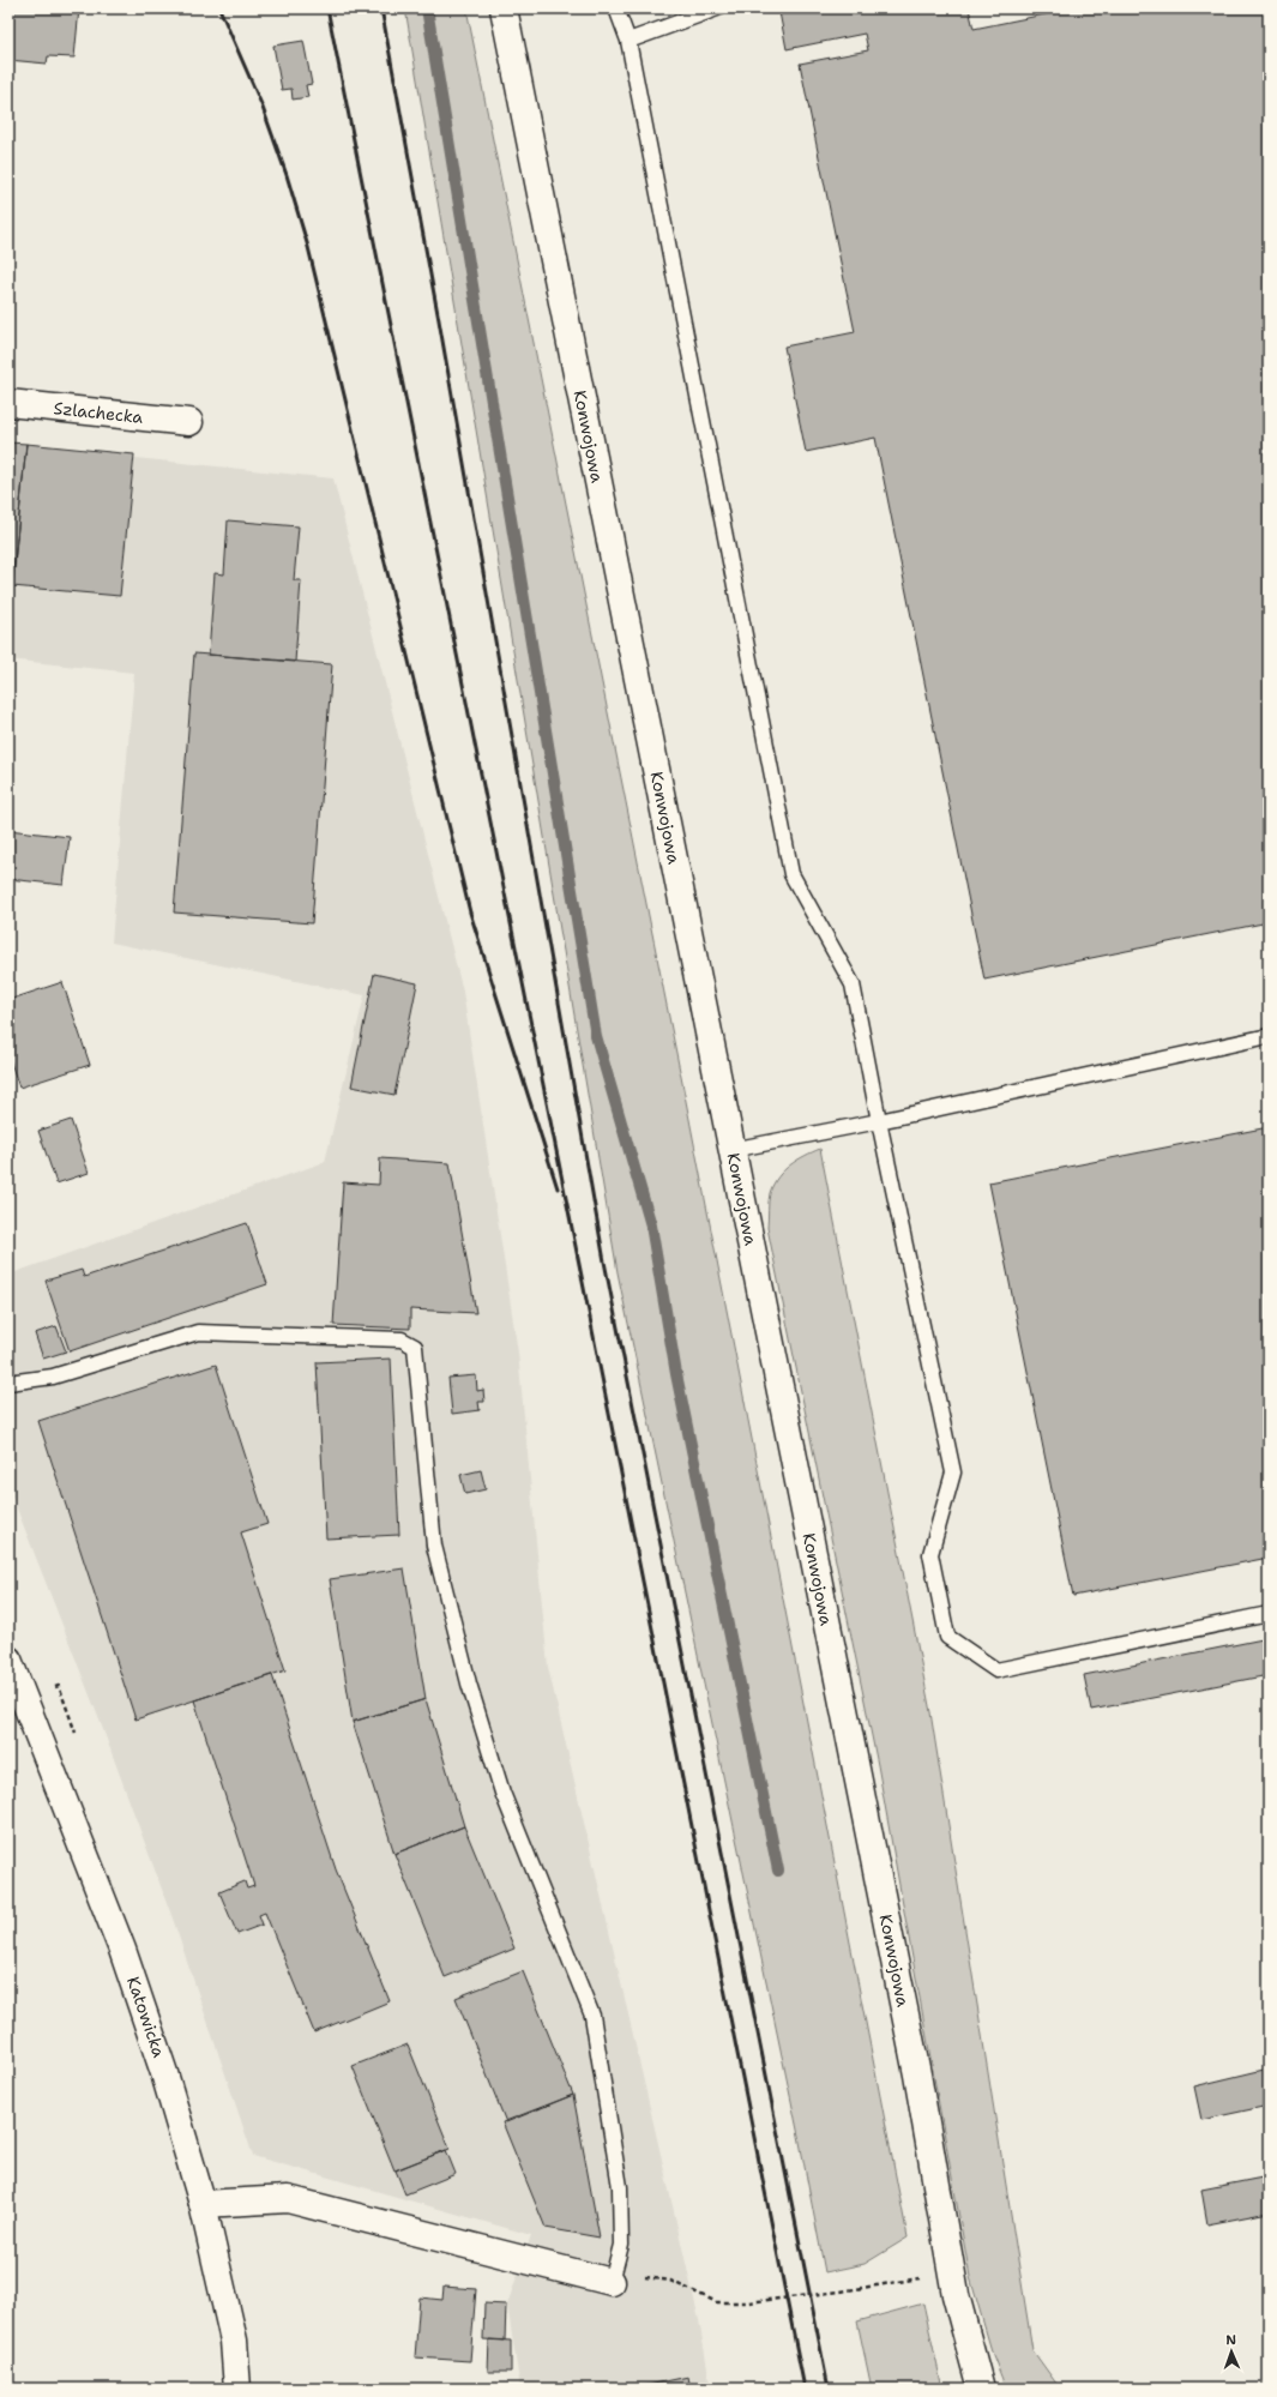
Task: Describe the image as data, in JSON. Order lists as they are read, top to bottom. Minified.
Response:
{"streets":{"street":["Szlachecka","Konwojowa","Katowicka"]},"north":"top"}
